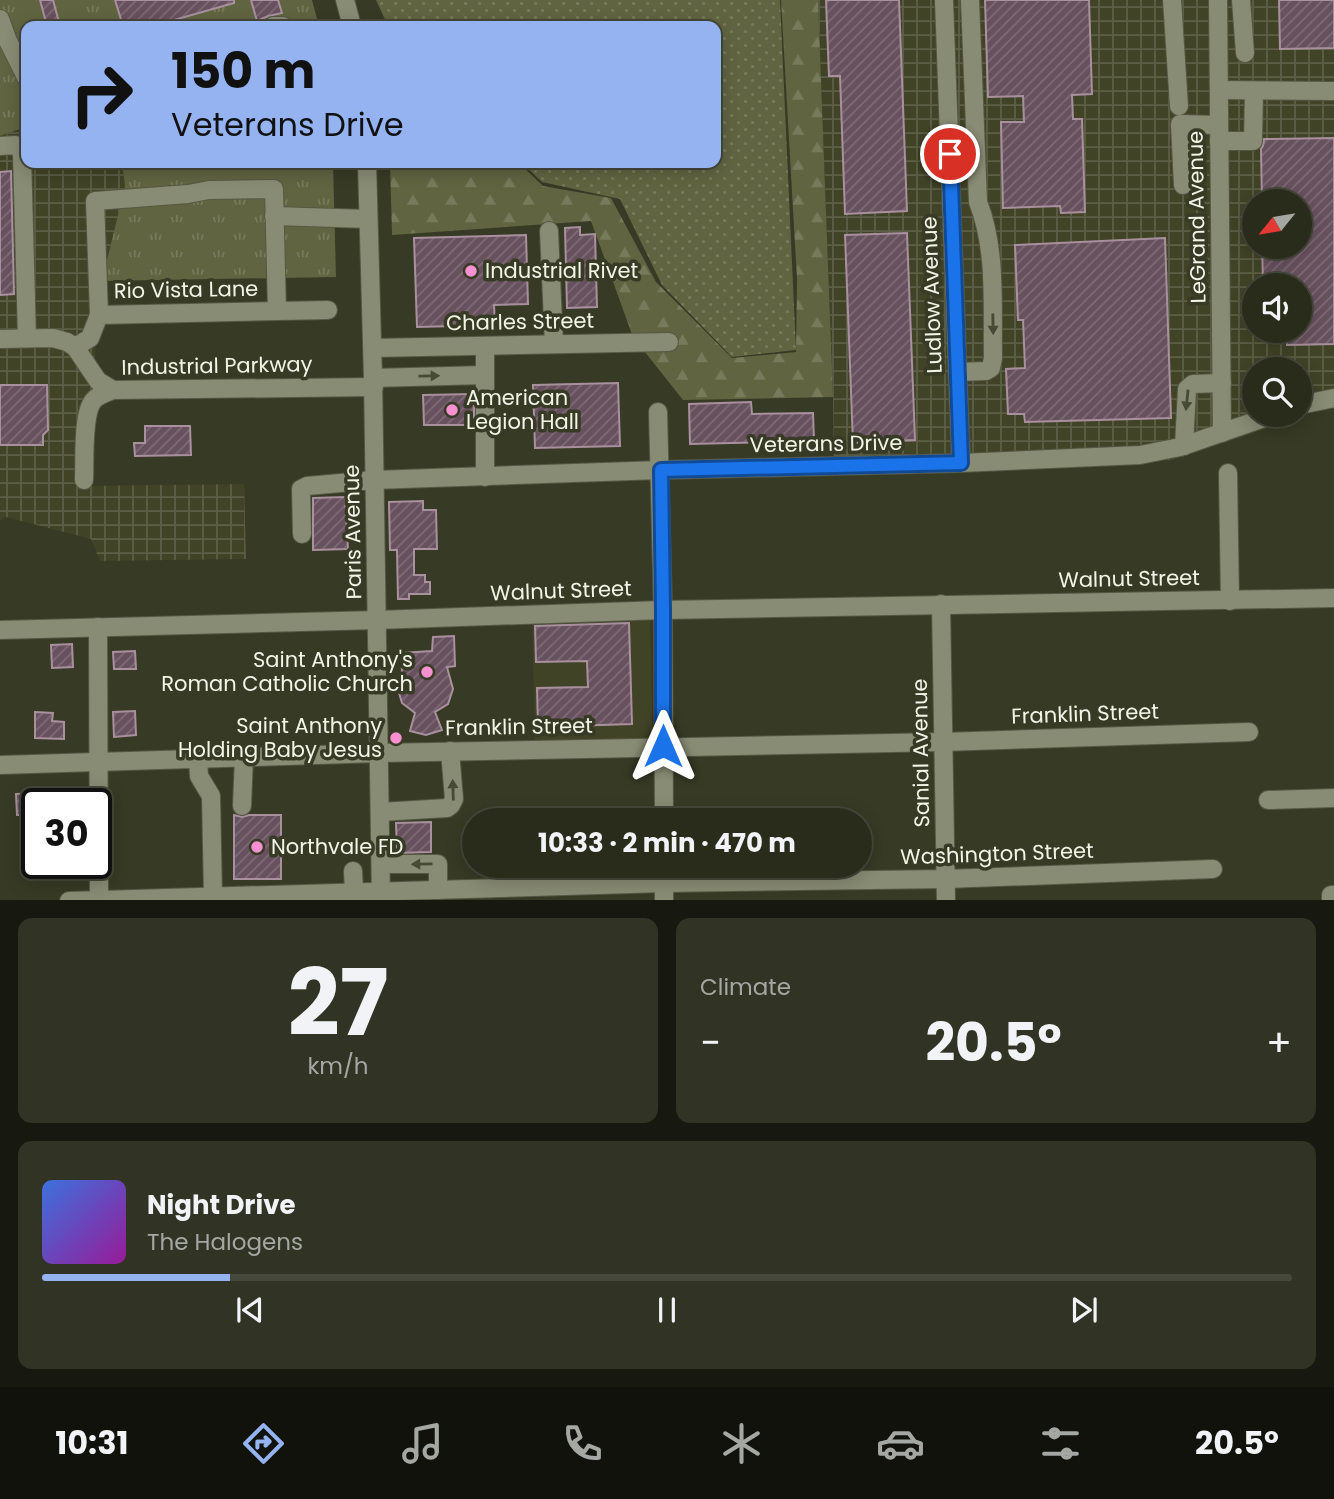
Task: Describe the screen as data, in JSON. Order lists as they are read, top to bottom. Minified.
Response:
{"streets":{"street":["LeGrand Avenue","Rio Vista Lane","Ludlow Avenue","Charles Street","Industrial Parkway","Veterans Drive","Paris Avenue","Walnut Street","Franklin Street","Sanial Avenue","Washington Street"]},"crossings":[["LeGrand Avenue","Veterans Drive"],["Ludlow Avenue","Veterans Drive"],["Charles Street","Paris Avenue"],["Industrial Parkway","Paris Avenue"],["Veterans Drive","Paris Avenue"],["Paris Avenue","Walnut Street"],["Paris Avenue","Franklin Street"],["Paris Avenue","Washington Street"],["Walnut Street","Sanial Avenue"],["Franklin Street","Sanial Avenue"],["Sanial Avenue","Washington Street"]],"places":["Industrial Rivet","American Legion Hall","Saint Anthony's Roman Catholic Church","Saint Anthony Holding Baby Jesus","Northvale FD"],"north":"bottom left","page":{"turn":["150 m","Veterans Drive"],"limit":"30","trip":"10:33 · 2 min · 470 m","tile":[["27","km/h"],"Climate"],"heat":["−","20.5°","+"],"song":["Night Drive","The Halogens"],"tabs":["10:31","20.5°"]}}
